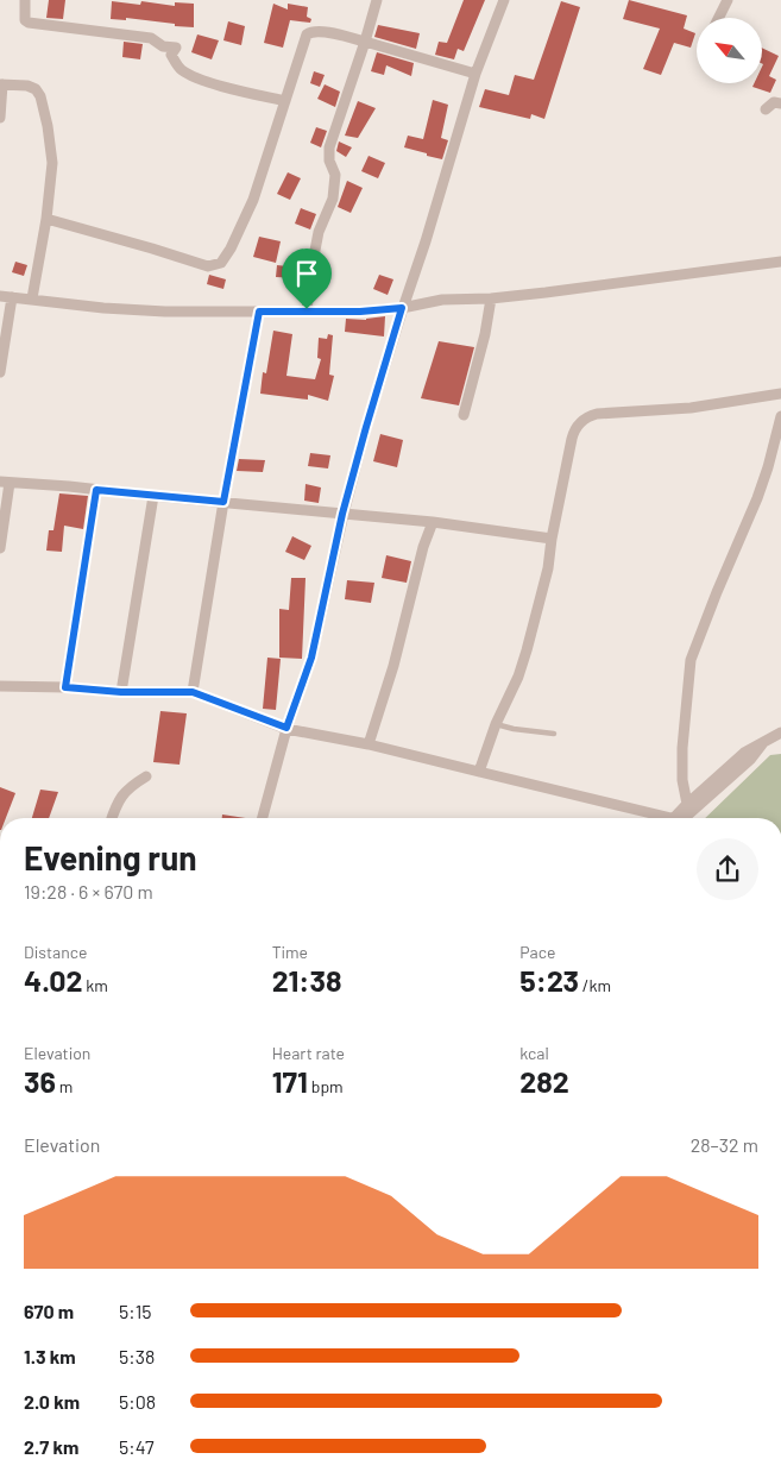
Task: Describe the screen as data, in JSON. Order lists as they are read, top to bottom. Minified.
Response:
{"north":"top left","page":{"heading":["Evening run","19:28 · 6 × 670 m"],"stats":[["Distance","4.02 km"],["Time","21:38"],["Pace","5:23 /km"],["Elevation","36 m"],["Heart rate","171 bpm"],["kcal","282"]],"chart":["Elevation","28–32 m"],"list":[{"name":"670 m","note":"5:15"},{"name":"1.3 km","note":"5:38"},{"name":"2.0 km","note":"5:08"},{"name":"2.7 km","note":"5:47"}]}}
